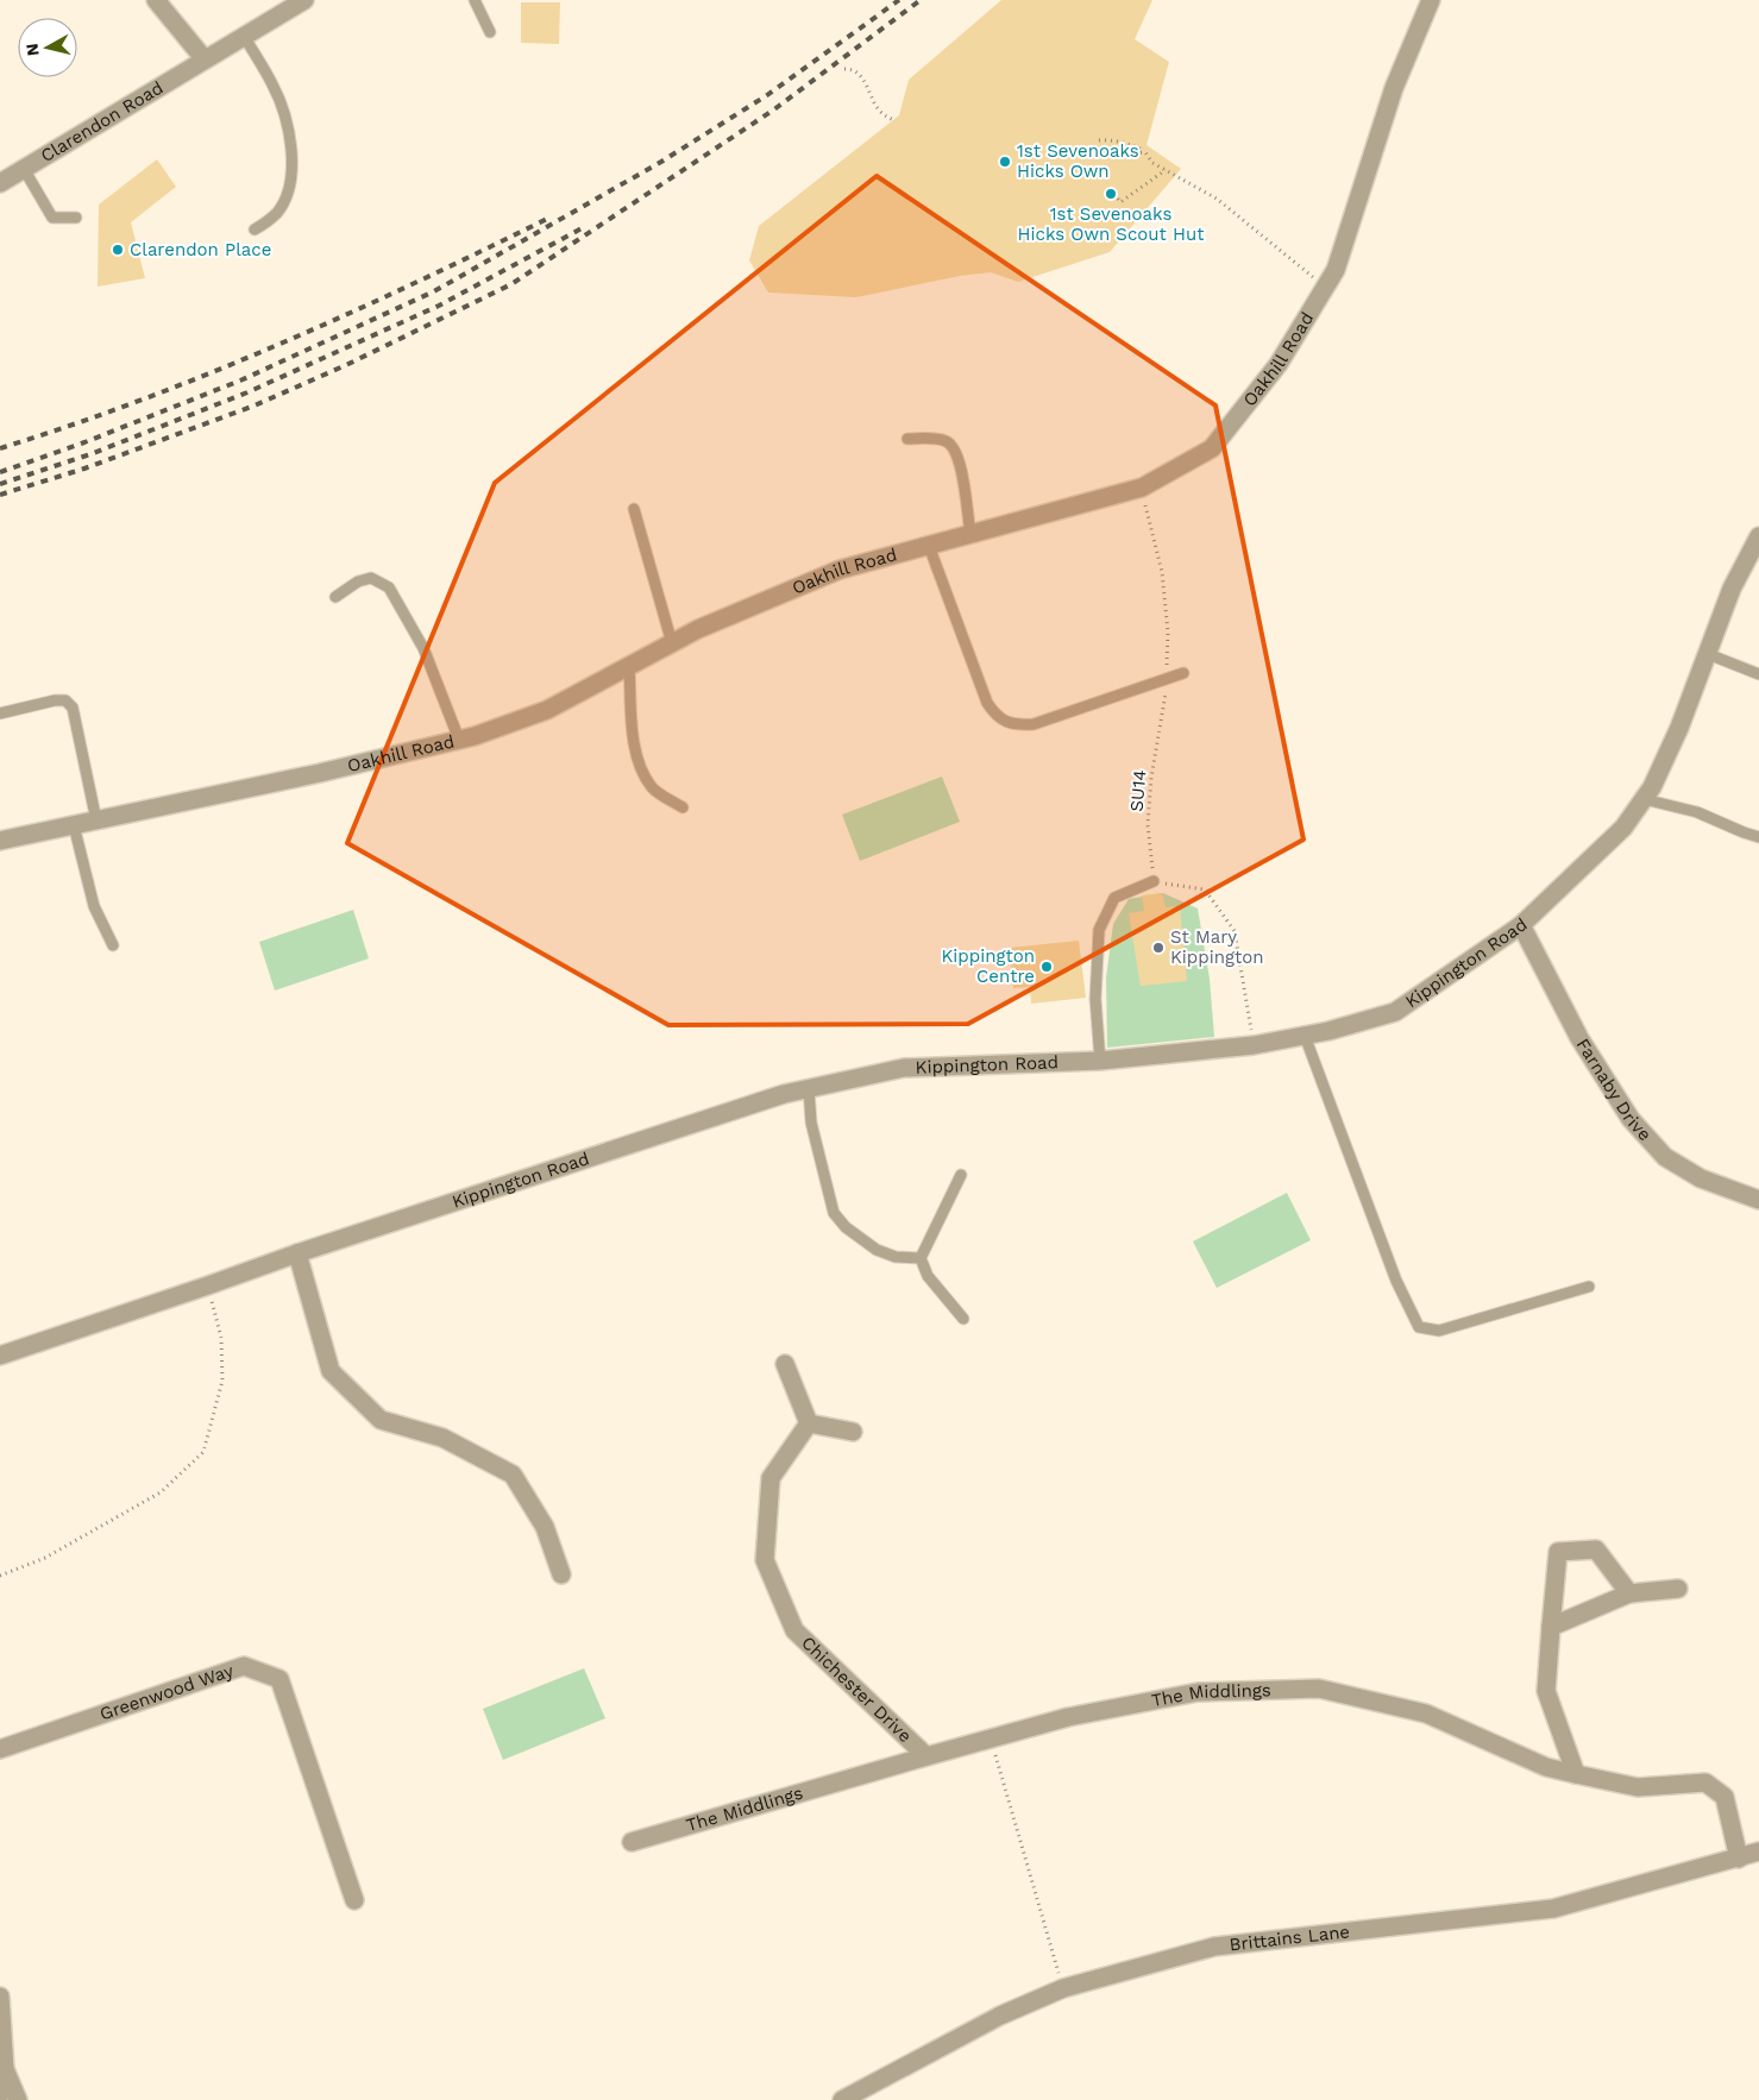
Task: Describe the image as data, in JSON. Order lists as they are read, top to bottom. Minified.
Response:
{"streets":{"street":["Clarendon Road","Oakhill Road","Kippington Road","Farnaby Drive","Chichester Drive","Greenwood Way","The Middlings","Brittains Lane"],"path":["SU14"]},"crossings":[["Oakhill Road","SU14"],["Kippington Road","Farnaby Drive"],["Chichester Drive","The Middlings"],["The Middlings","Brittains Lane"]],"places":["1st Sevenoaks Hicks Own","1st Sevenoaks Hicks Own Scout Hut","Clarendon Place","St Mary Kippington","Kippington Centre"],"north":"left"}
